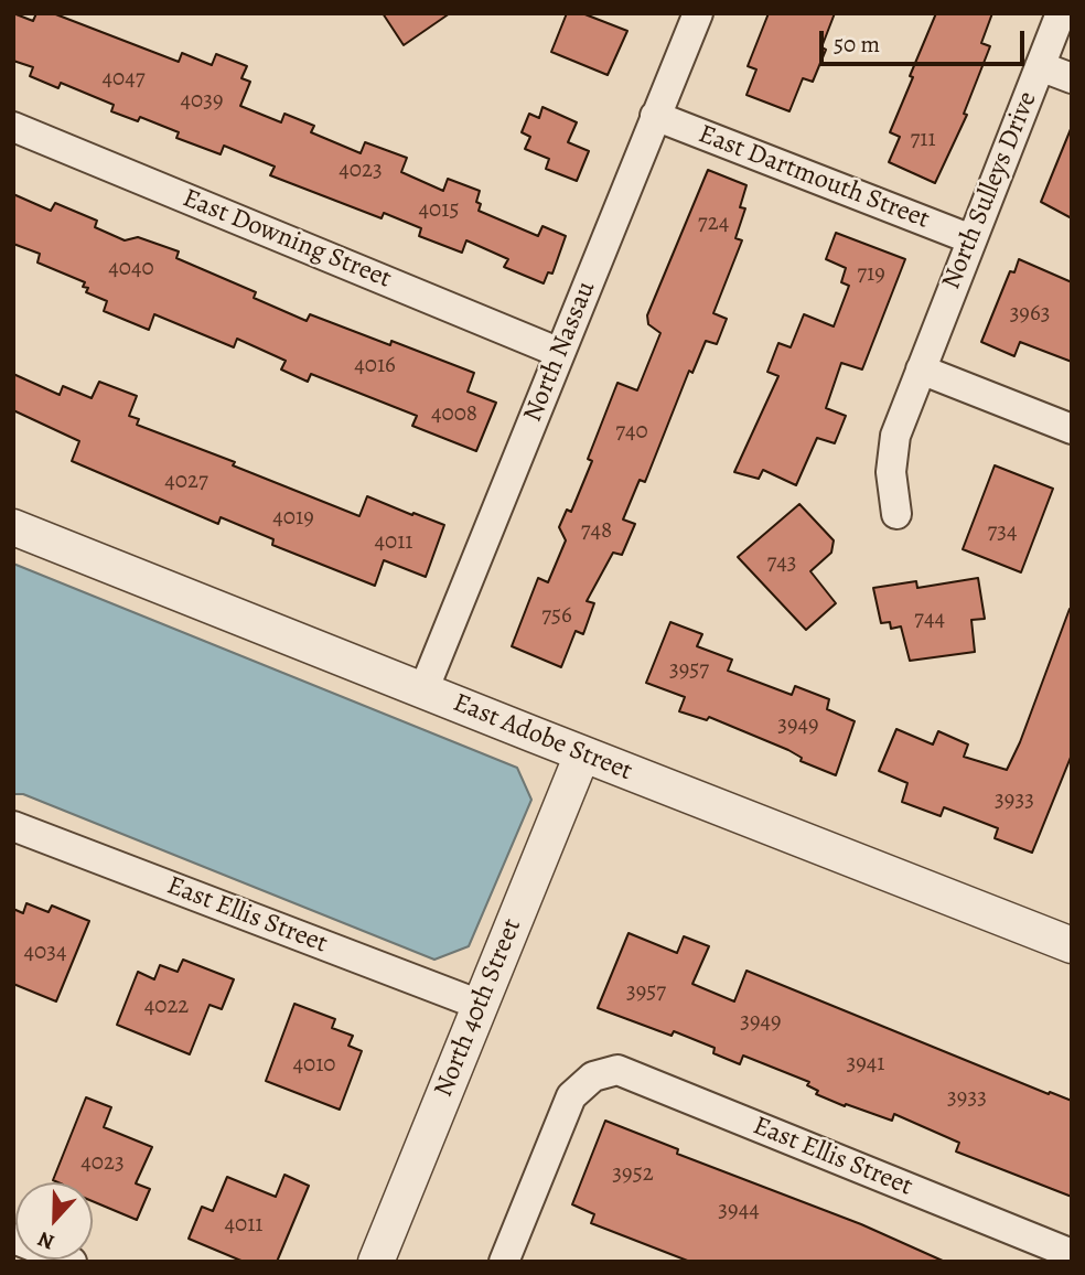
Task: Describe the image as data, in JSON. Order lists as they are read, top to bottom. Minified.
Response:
{"streets":{"street":["East Dartmouth Street","North Sulleys Drive","East Downing Street","North Nassau","East Adobe Street","East Ellis Street","North 40th Street"]},"crossings":[["East Dartmouth Street","North Sulleys Drive"],["East Dartmouth Street","North Nassau"],["East Downing Street","North Nassau"],["North Nassau","East Adobe Street"],["East Adobe Street","North 40th Street"],["East Ellis Street","North 40th Street"]],"house_numbers":["4047","4039","711","4023","4015","724","4040","719","3963","4016","4008","740","4027","4019","748","734","4011","743","756","744","3957","3949","3933","4034","3957","4022","3949","3941","4010","3933","4023","3952","3944","4011"],"scale_bar":"50 m","north":"bottom"}
